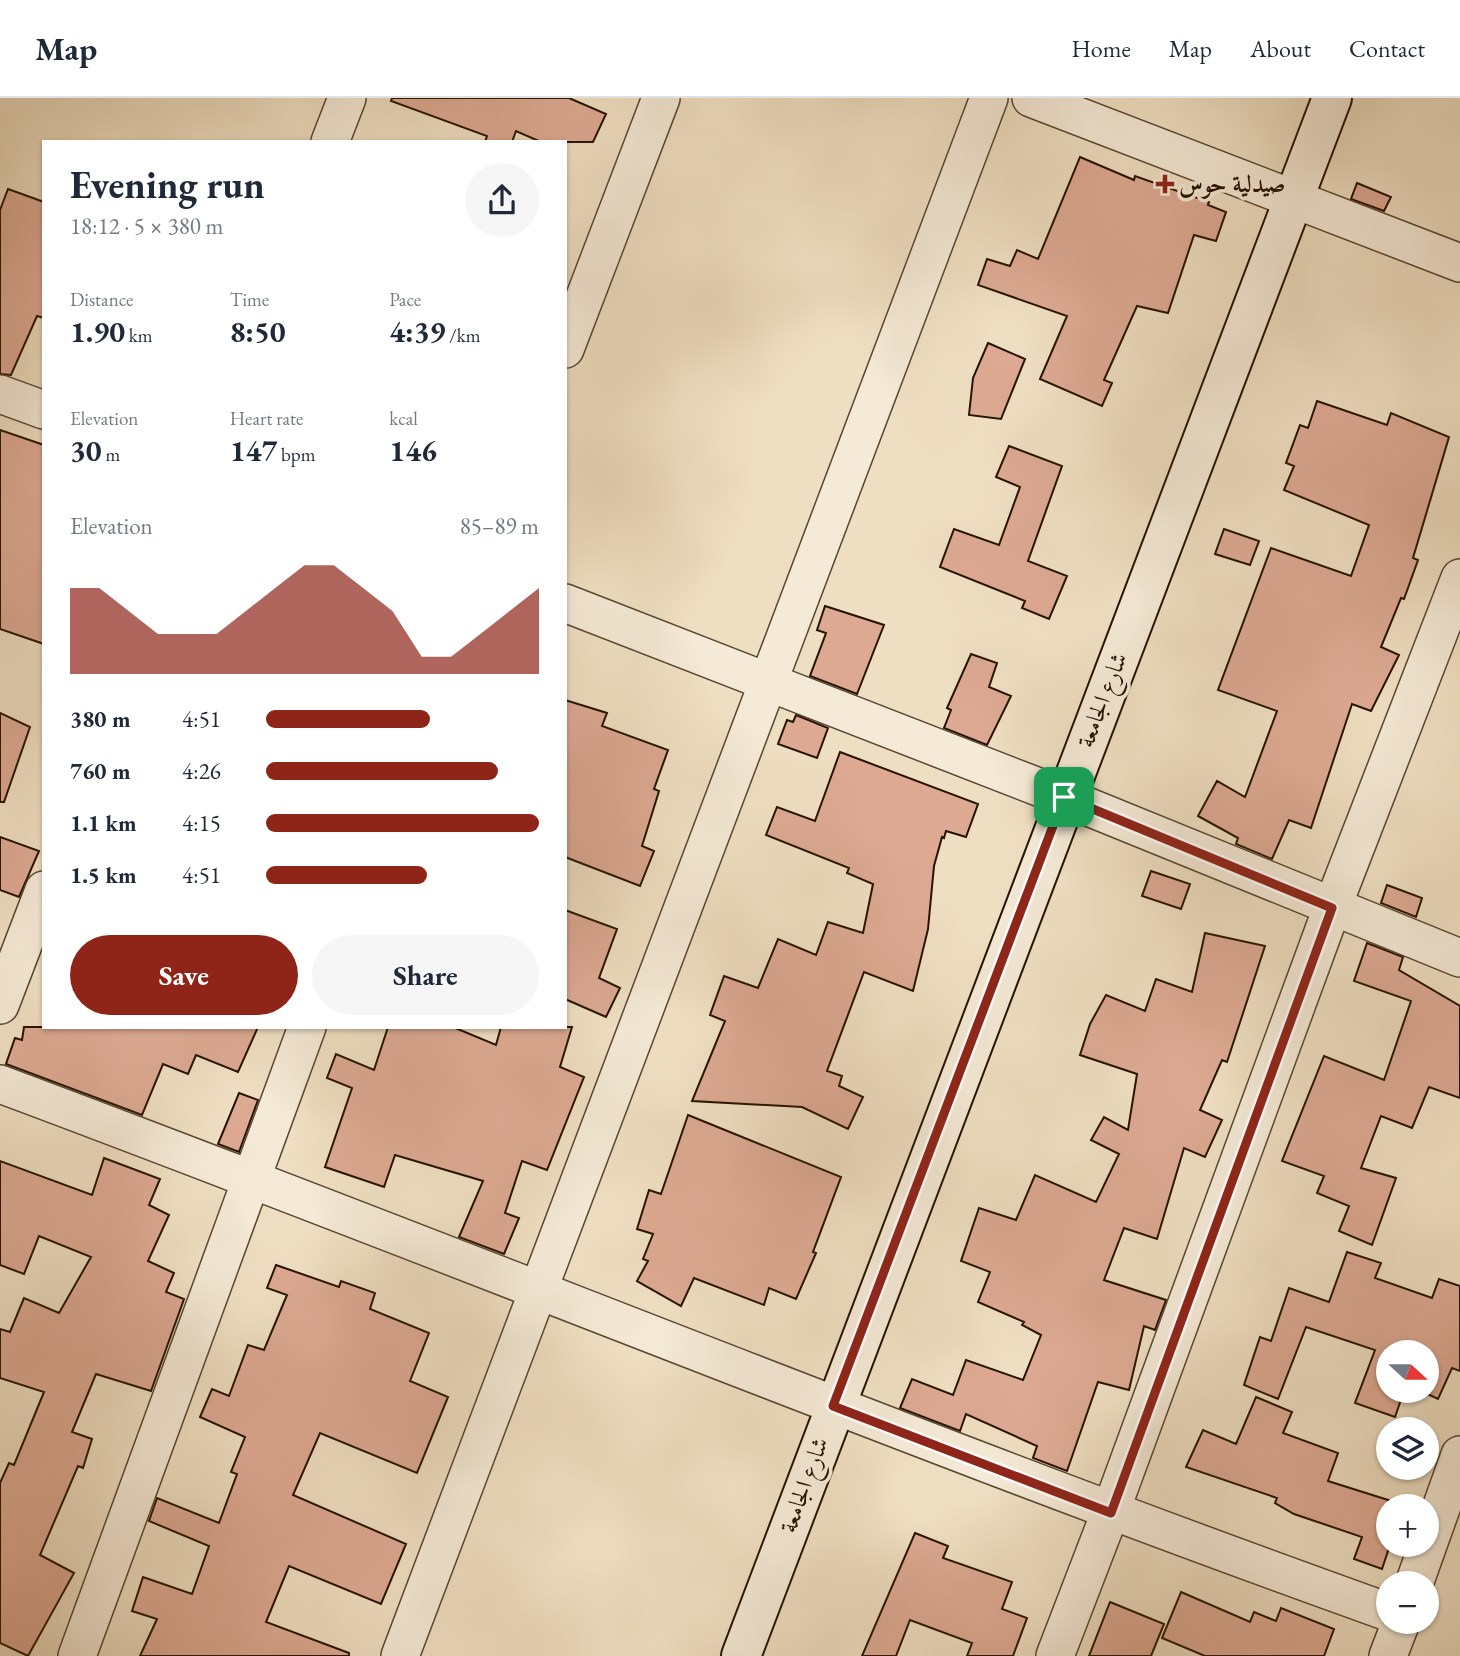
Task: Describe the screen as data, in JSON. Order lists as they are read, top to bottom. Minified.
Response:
{"streets":{"street":["شارع الجامعة"]},"places":{"health":["صيدلية حوس"]},"north":"right","page":{"header":"Map","nav":["Home","Map","About","Contact"],"heading":["Evening run","18:12 · 5 × 380 m"],"stats":[["Distance","1.90 km"],["Time","8:50"],["Pace","4:39 /km"],["Elevation","30 m"],["Heart rate","147 bpm"],["kcal","146"]],"chart":["Elevation","85–89 m"],"list":[{"name":"380 m","note":"4:51"},{"name":"760 m","note":"4:26"},{"name":"1.1 km","note":"4:15"},{"name":"1.5 km","note":"4:51"}],"buttons":["Save","Share"],"map_buttons":["+","−"]}}
